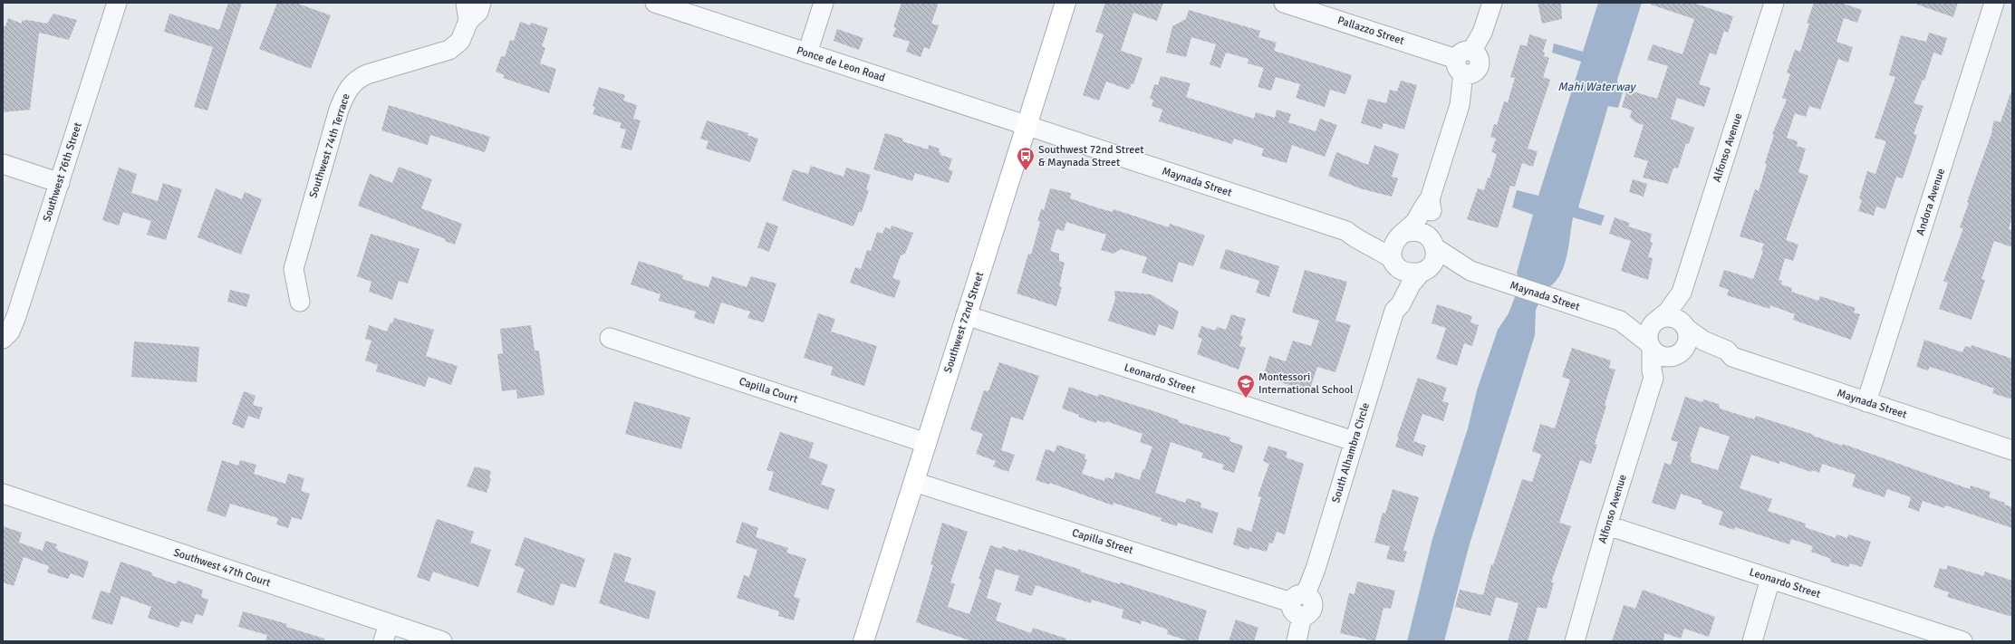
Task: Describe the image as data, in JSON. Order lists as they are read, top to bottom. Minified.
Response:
{"streets":{"main road":["Southwest 72nd Street"],"street":["Pallazzo Street","Ponce de Leon Road","Southwest 74th Terrace","Alfonso Avenue","Southwest 76th Street","Maynada Street","Andora Avenue","Leonardo Street","Capilla Court","South Alhambra Circle","Capilla Street","Southwest 47th Court"]},"crossings":[["Ponce de Leon Road","Maynada Street"],["Ponce de Leon Road","Southwest 72nd Street"],["Alfonso Avenue","Maynada Street"],["Alfonso Avenue","Leonardo Street"],["Maynada Street","Andora Avenue"],["Maynada Street","Southwest 72nd Street"],["Maynada Street","South Alhambra Circle"],["Southwest 72nd Street","Leonardo Street"],["Southwest 72nd Street","Capilla Court"],["Southwest 72nd Street","Capilla Street"],["Leonardo Street","South Alhambra Circle"],["South Alhambra Circle","Capilla Street"]],"water":["Mahi Waterway"],"places":{"bus stop":["Southwest 72nd Street & Maynada Street"],"school or university":["Montessori International School"]}}
